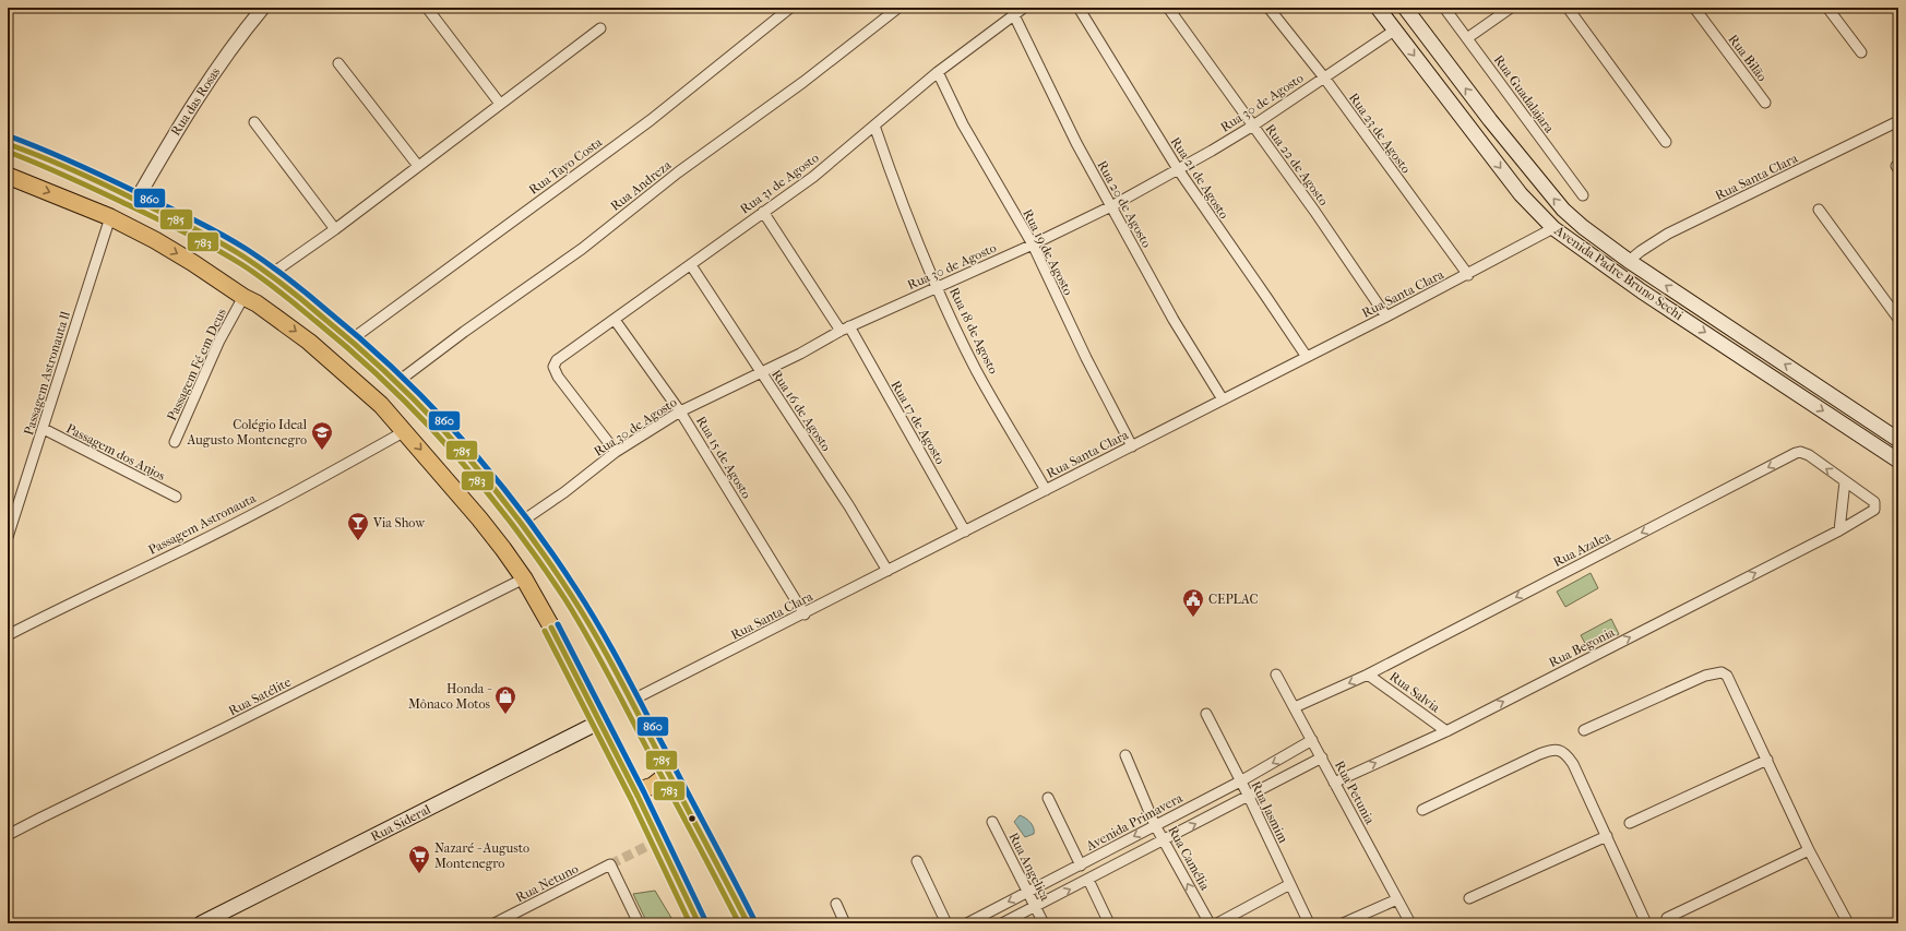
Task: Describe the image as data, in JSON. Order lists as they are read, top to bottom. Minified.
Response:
{"streets":{"main road":["Avenida Padre Bruno Sechi","Rua Sideral"],"street":["Rua Bilão","Rua Guadalajara","Rua das Rosas","Rua 30 de Agosto","Rua 23 de Agosto","Rua 22 de Agosto","Rua Tayo Costa","Rua Santa Clara","Rua 21 de Agosto","Rua 31 de Agosto","Rua Andreza","Rua 20 de Agosto","Rua 19 de Agosto","Rua 18 de Agosto","Passagem Fé em Deus","Passagem Astronauta ll","Rua 16 de Agosto","Rua 17 de Agosto","Passagem dos Anjos","Rua 15 de Agosto","Passagem Astronauta","Rua Azalea","Rua Begonia","Rua Salvia","Rua Satélite","Rua Petunia","Rua Jasmim","Avenida Primavera","Rua Camélia","Rua Angelica","Rua Netuno"]},"crossings":[["Rua 30 de Agosto","Rua 23 de Agosto"],["Rua 30 de Agosto","Rua 22 de Agosto"],["Rua 30 de Agosto","Rua 21 de Agosto"],["Rua 30 de Agosto","Rua 31 de Agosto"],["Rua 30 de Agosto","Rua 20 de Agosto"],["Rua 30 de Agosto","Rua 19 de Agosto"],["Rua 30 de Agosto","Avenida Padre Bruno Sechi"],["Rua 30 de Agosto","Rua 18 de Agosto"],["Rua 30 de Agosto","Rua 16 de Agosto"],["Rua 30 de Agosto","Rua 17 de Agosto"],["Rua 30 de Agosto","Rua 15 de Agosto"],["Rua 23 de Agosto","Rua Santa Clara"],["Rua 22 de Agosto","Rua Santa Clara"],["Rua Santa Clara","Rua 21 de Agosto"],["Rua Santa Clara","Rua 20 de Agosto"],["Rua Santa Clara","Rua 19 de Agosto"],["Rua Santa Clara","Avenida Padre Bruno Sechi"],["Rua Santa Clara","Rua 18 de Agosto"],["Rua Santa Clara","Rua 16 de Agosto"],["Rua Santa Clara","Rua 17 de Agosto"],["Rua Santa Clara","Rua 15 de Agosto"],["Rua 31 de Agosto","Rua 20 de Agosto"],["Rua 31 de Agosto","Rua 19 de Agosto"],["Rua 31 de Agosto","Rua 18 de Agosto"],["Rua 31 de Agosto","Rua 16 de Agosto"],["Rua 31 de Agosto","Rua 17 de Agosto"],["Rua 31 de Agosto","Rua 15 de Agosto"],["Passagem Astronauta ll","Passagem dos Anjos"],["Rua Azalea","Rua Begonia"],["Rua Azalea","Rua Salvia"],["Rua Azalea","Rua Petunia"],["Rua Begonia","Rua Salvia"],["Rua Begonia","Rua Petunia"],["Rua Petunia","Avenida Primavera"],["Rua Jasmim","Avenida Primavera"],["Avenida Primavera","Rua Camélia"],["Avenida Primavera","Rua Angelica"]],"one_way":["Rua Azalea","Rua Begonia"],"places":{"school or university":["Colégio Ideal Augusto Montenegro"],"bar":["Via Show"],"public building":["CEPLAC"],"shop":["Honda - Mônaco Motos"],"supermarket":["Nazaré - Augusto Montenegro"]},"lines":["transit line 860","transit line 785","transit line 783"]}
